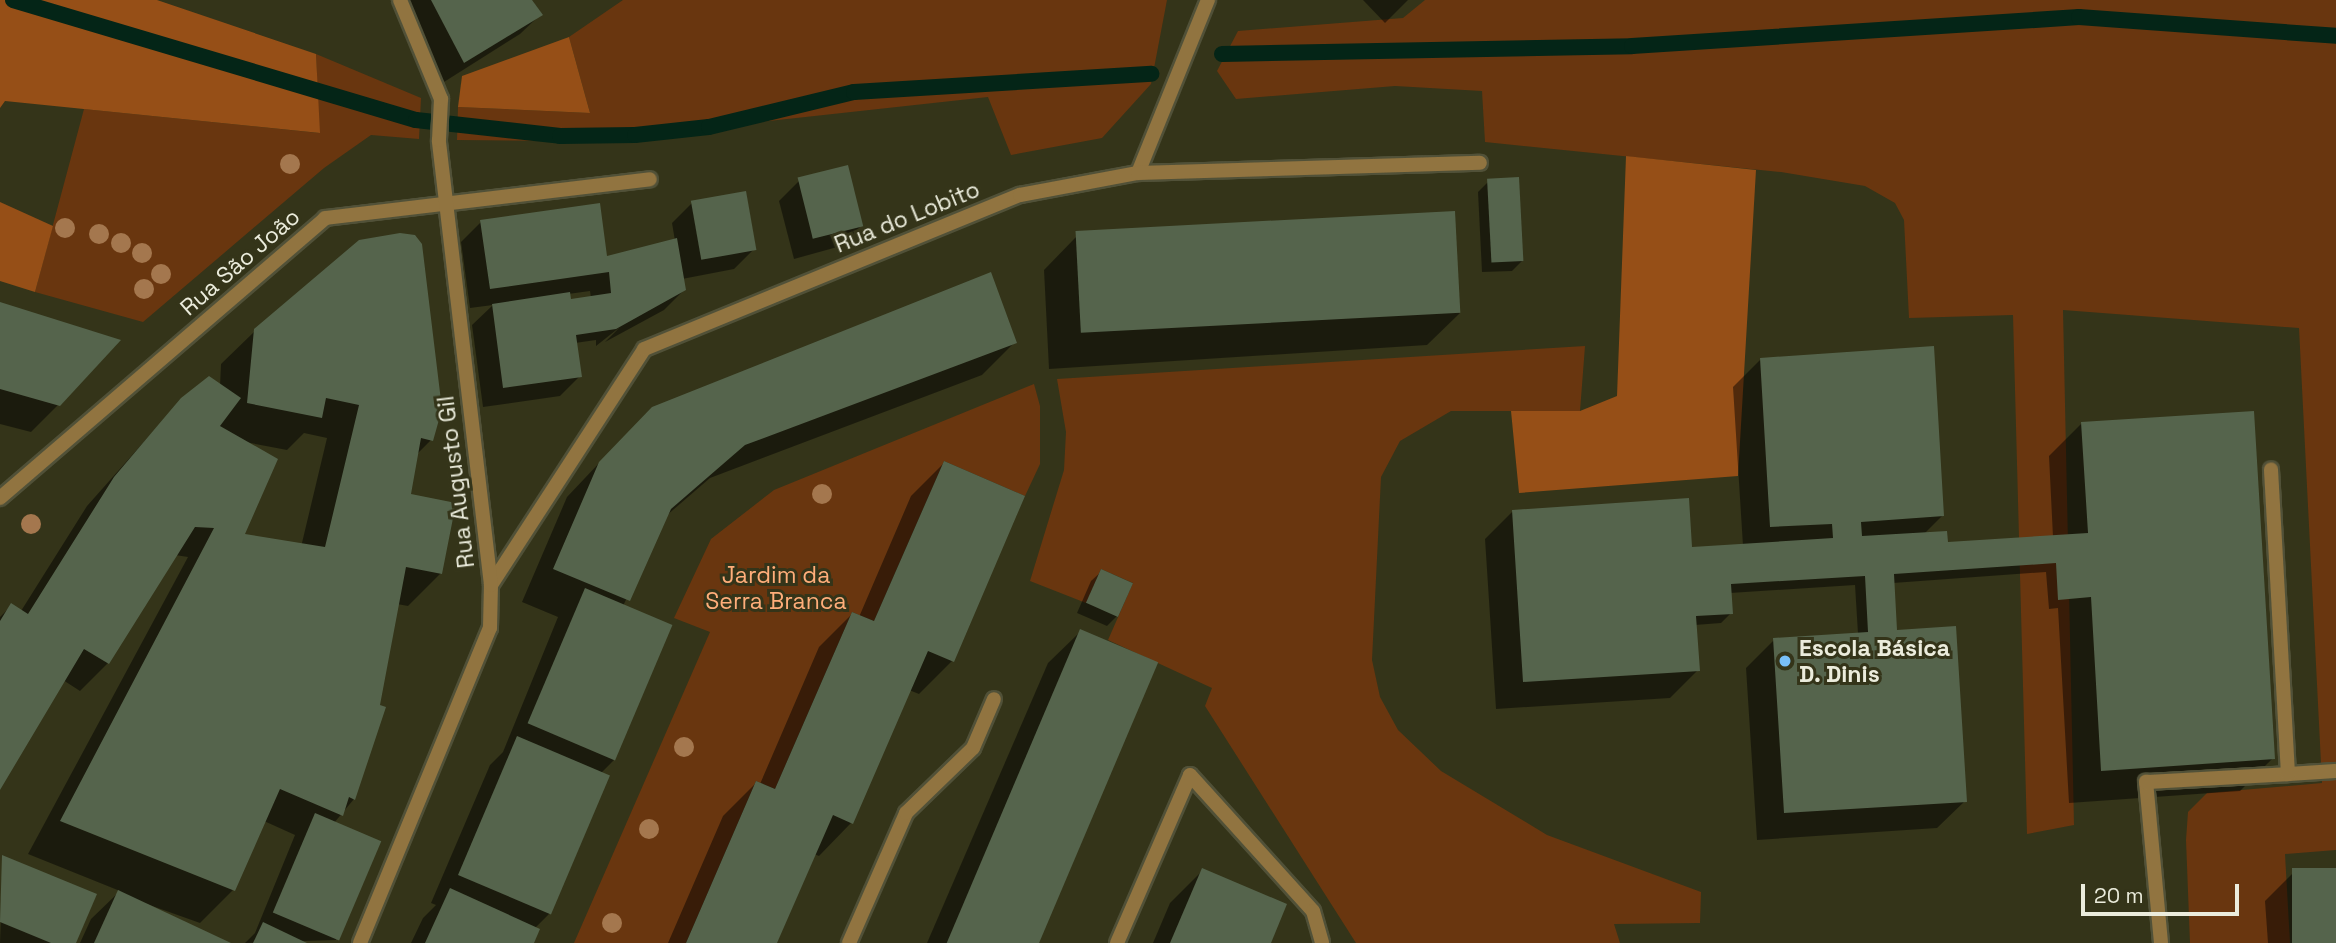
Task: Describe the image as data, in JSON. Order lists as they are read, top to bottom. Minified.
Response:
{"streets":{"street":["Rua do Lobito","Rua São João","Rua Augusto Gil"]},"crossings":[["Rua do Lobito","Rua Augusto Gil"],["Rua São João","Rua Augusto Gil"]],"parks":["Jardim da Serra Branca"],"places":["Escola Básica D. Dinis"],"scale_bar":"20 m"}
